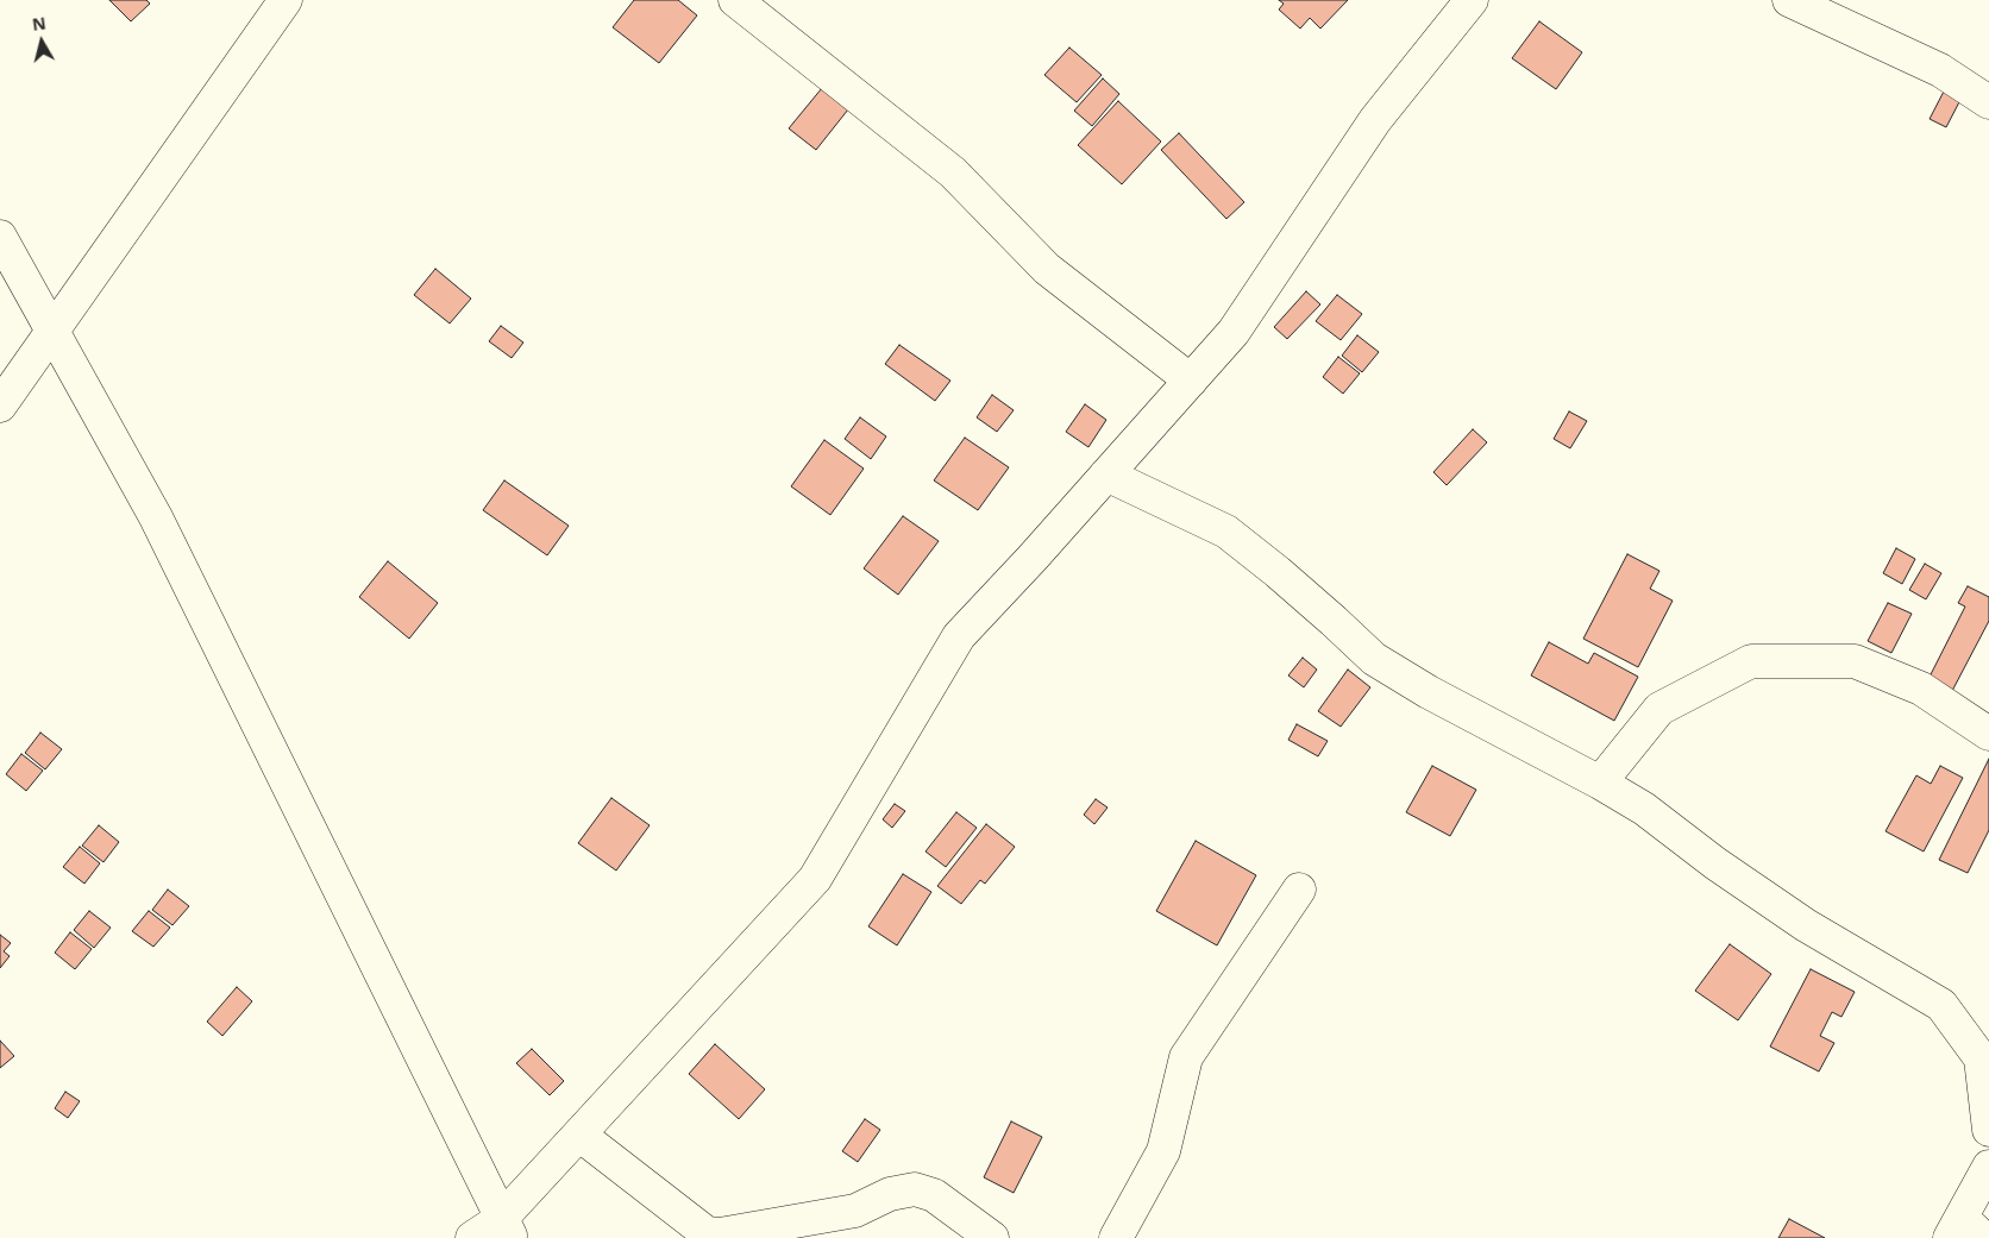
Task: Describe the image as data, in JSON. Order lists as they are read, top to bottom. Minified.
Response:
{"north":"top"}
